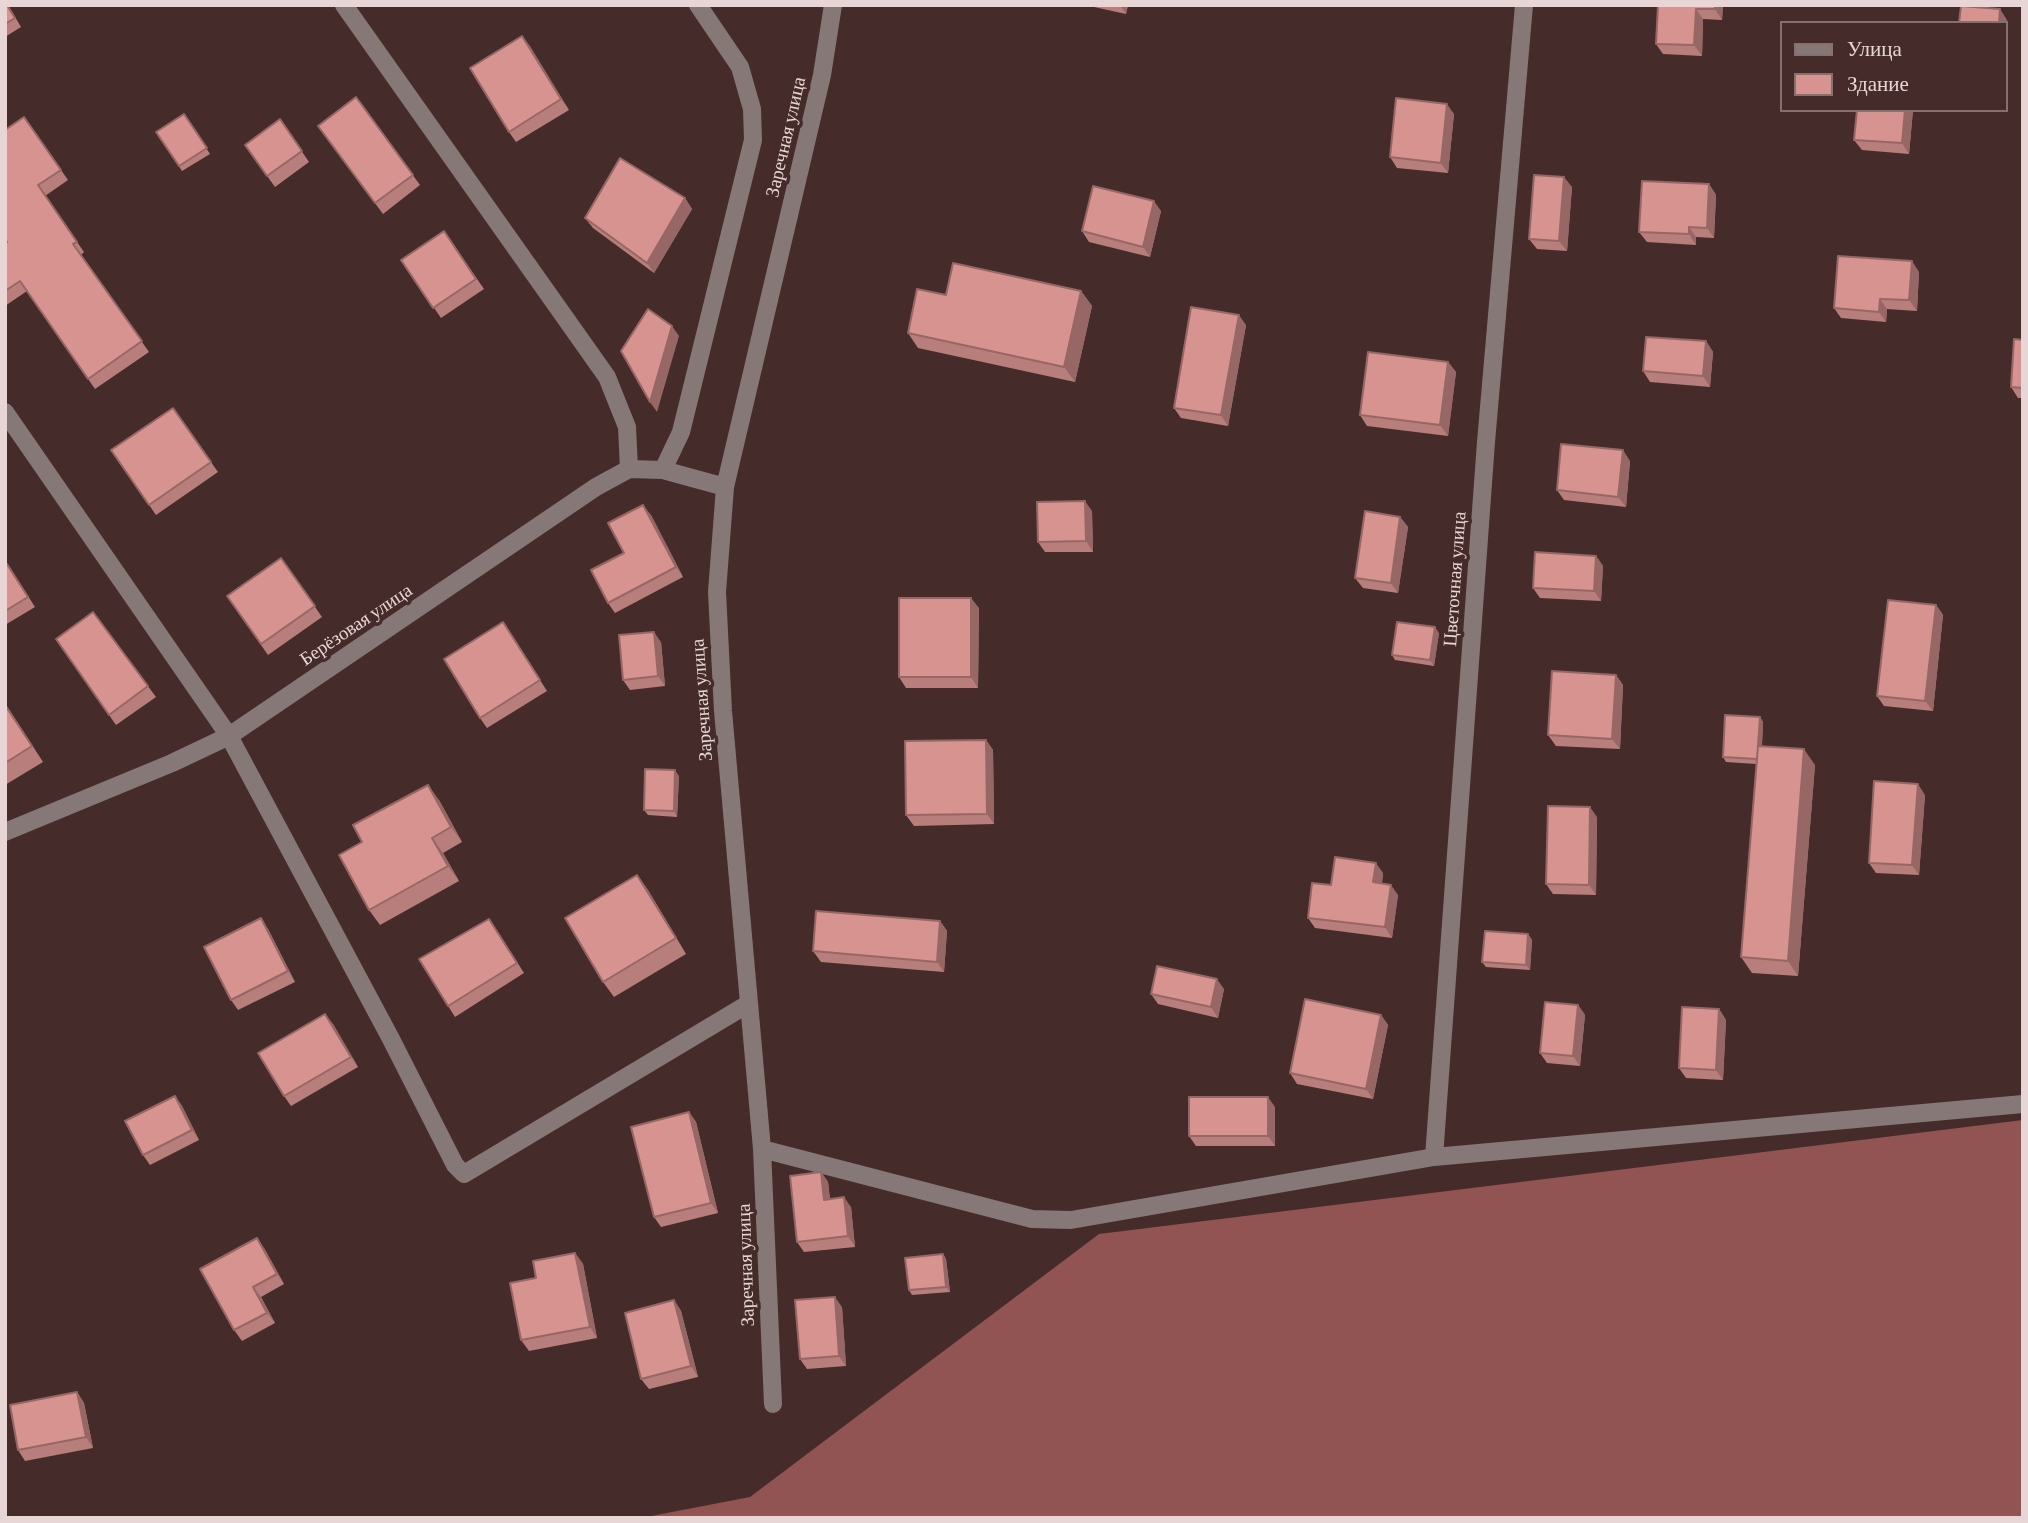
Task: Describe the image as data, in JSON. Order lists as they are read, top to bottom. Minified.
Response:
{"streets":{"street":["Заречная улица","Цветочная улица","Берёзовая улица"]},"legend":["Улица","Здание"]}
